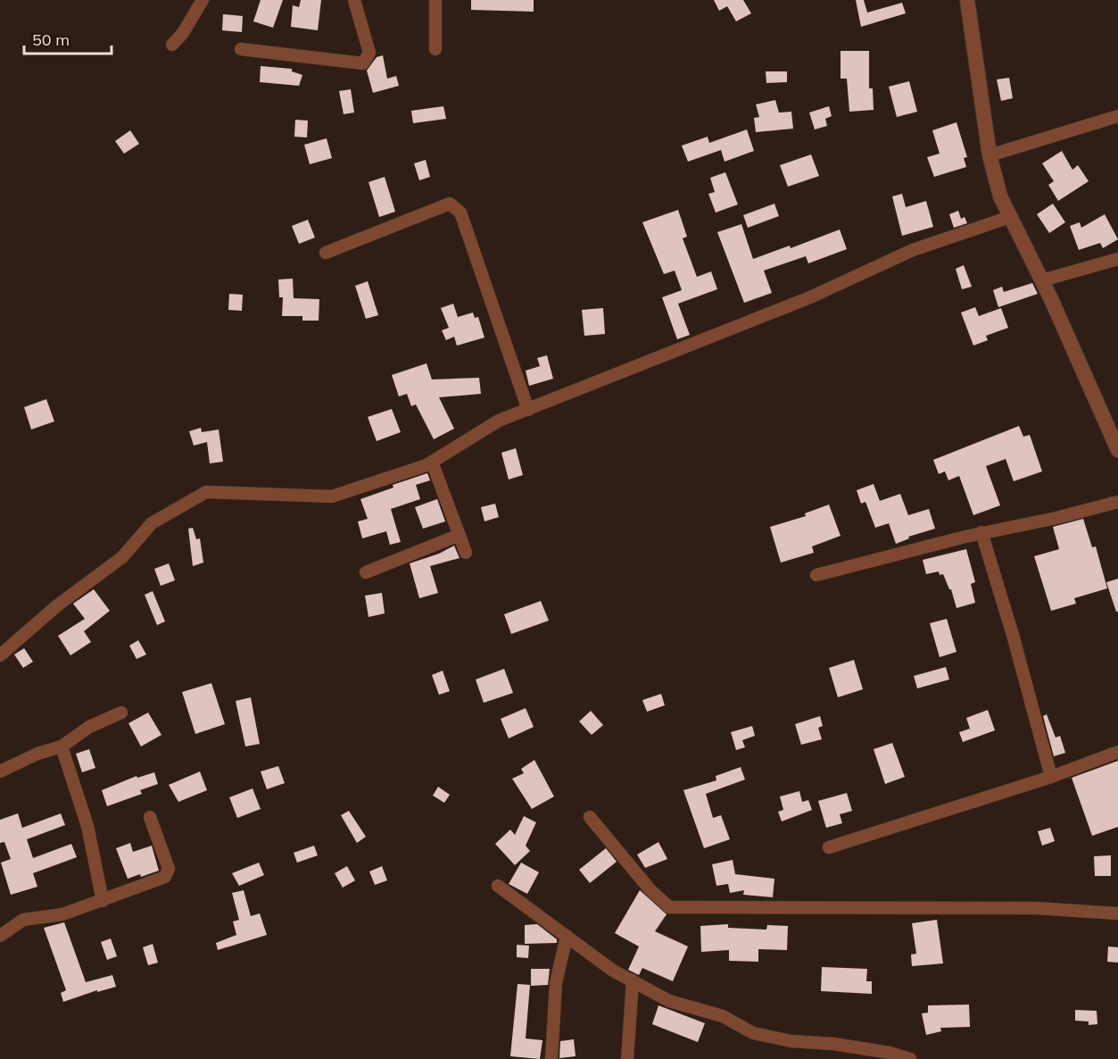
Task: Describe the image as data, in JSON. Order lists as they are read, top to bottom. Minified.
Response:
{"scale_bar":"50 m"}
